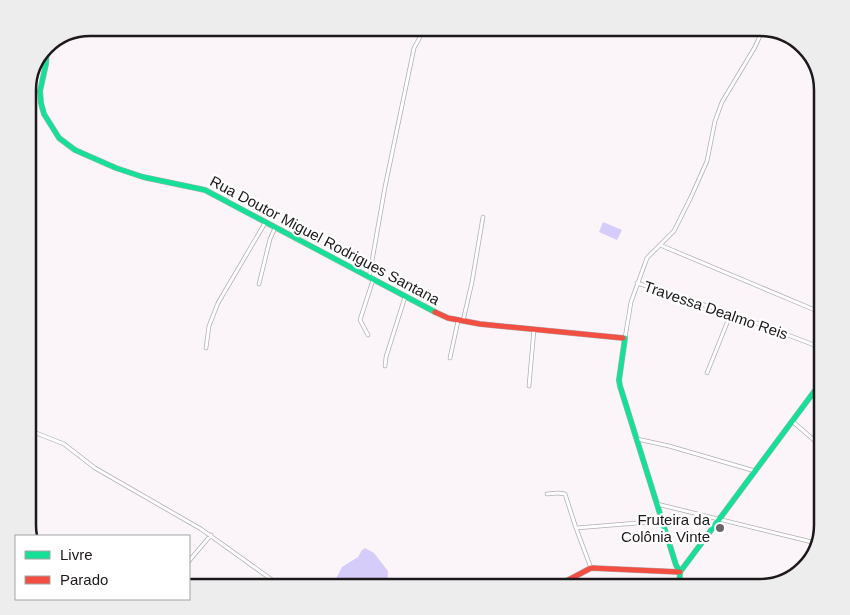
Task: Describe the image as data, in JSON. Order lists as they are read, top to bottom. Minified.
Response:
{"streets":{"street":["Rua Doutor Miguel Rodrigues Santana","Travessa Dealmo Reis"]},"places":["Fruteira da Colônia Vinte"],"legend":["Livre","Parado"]}
